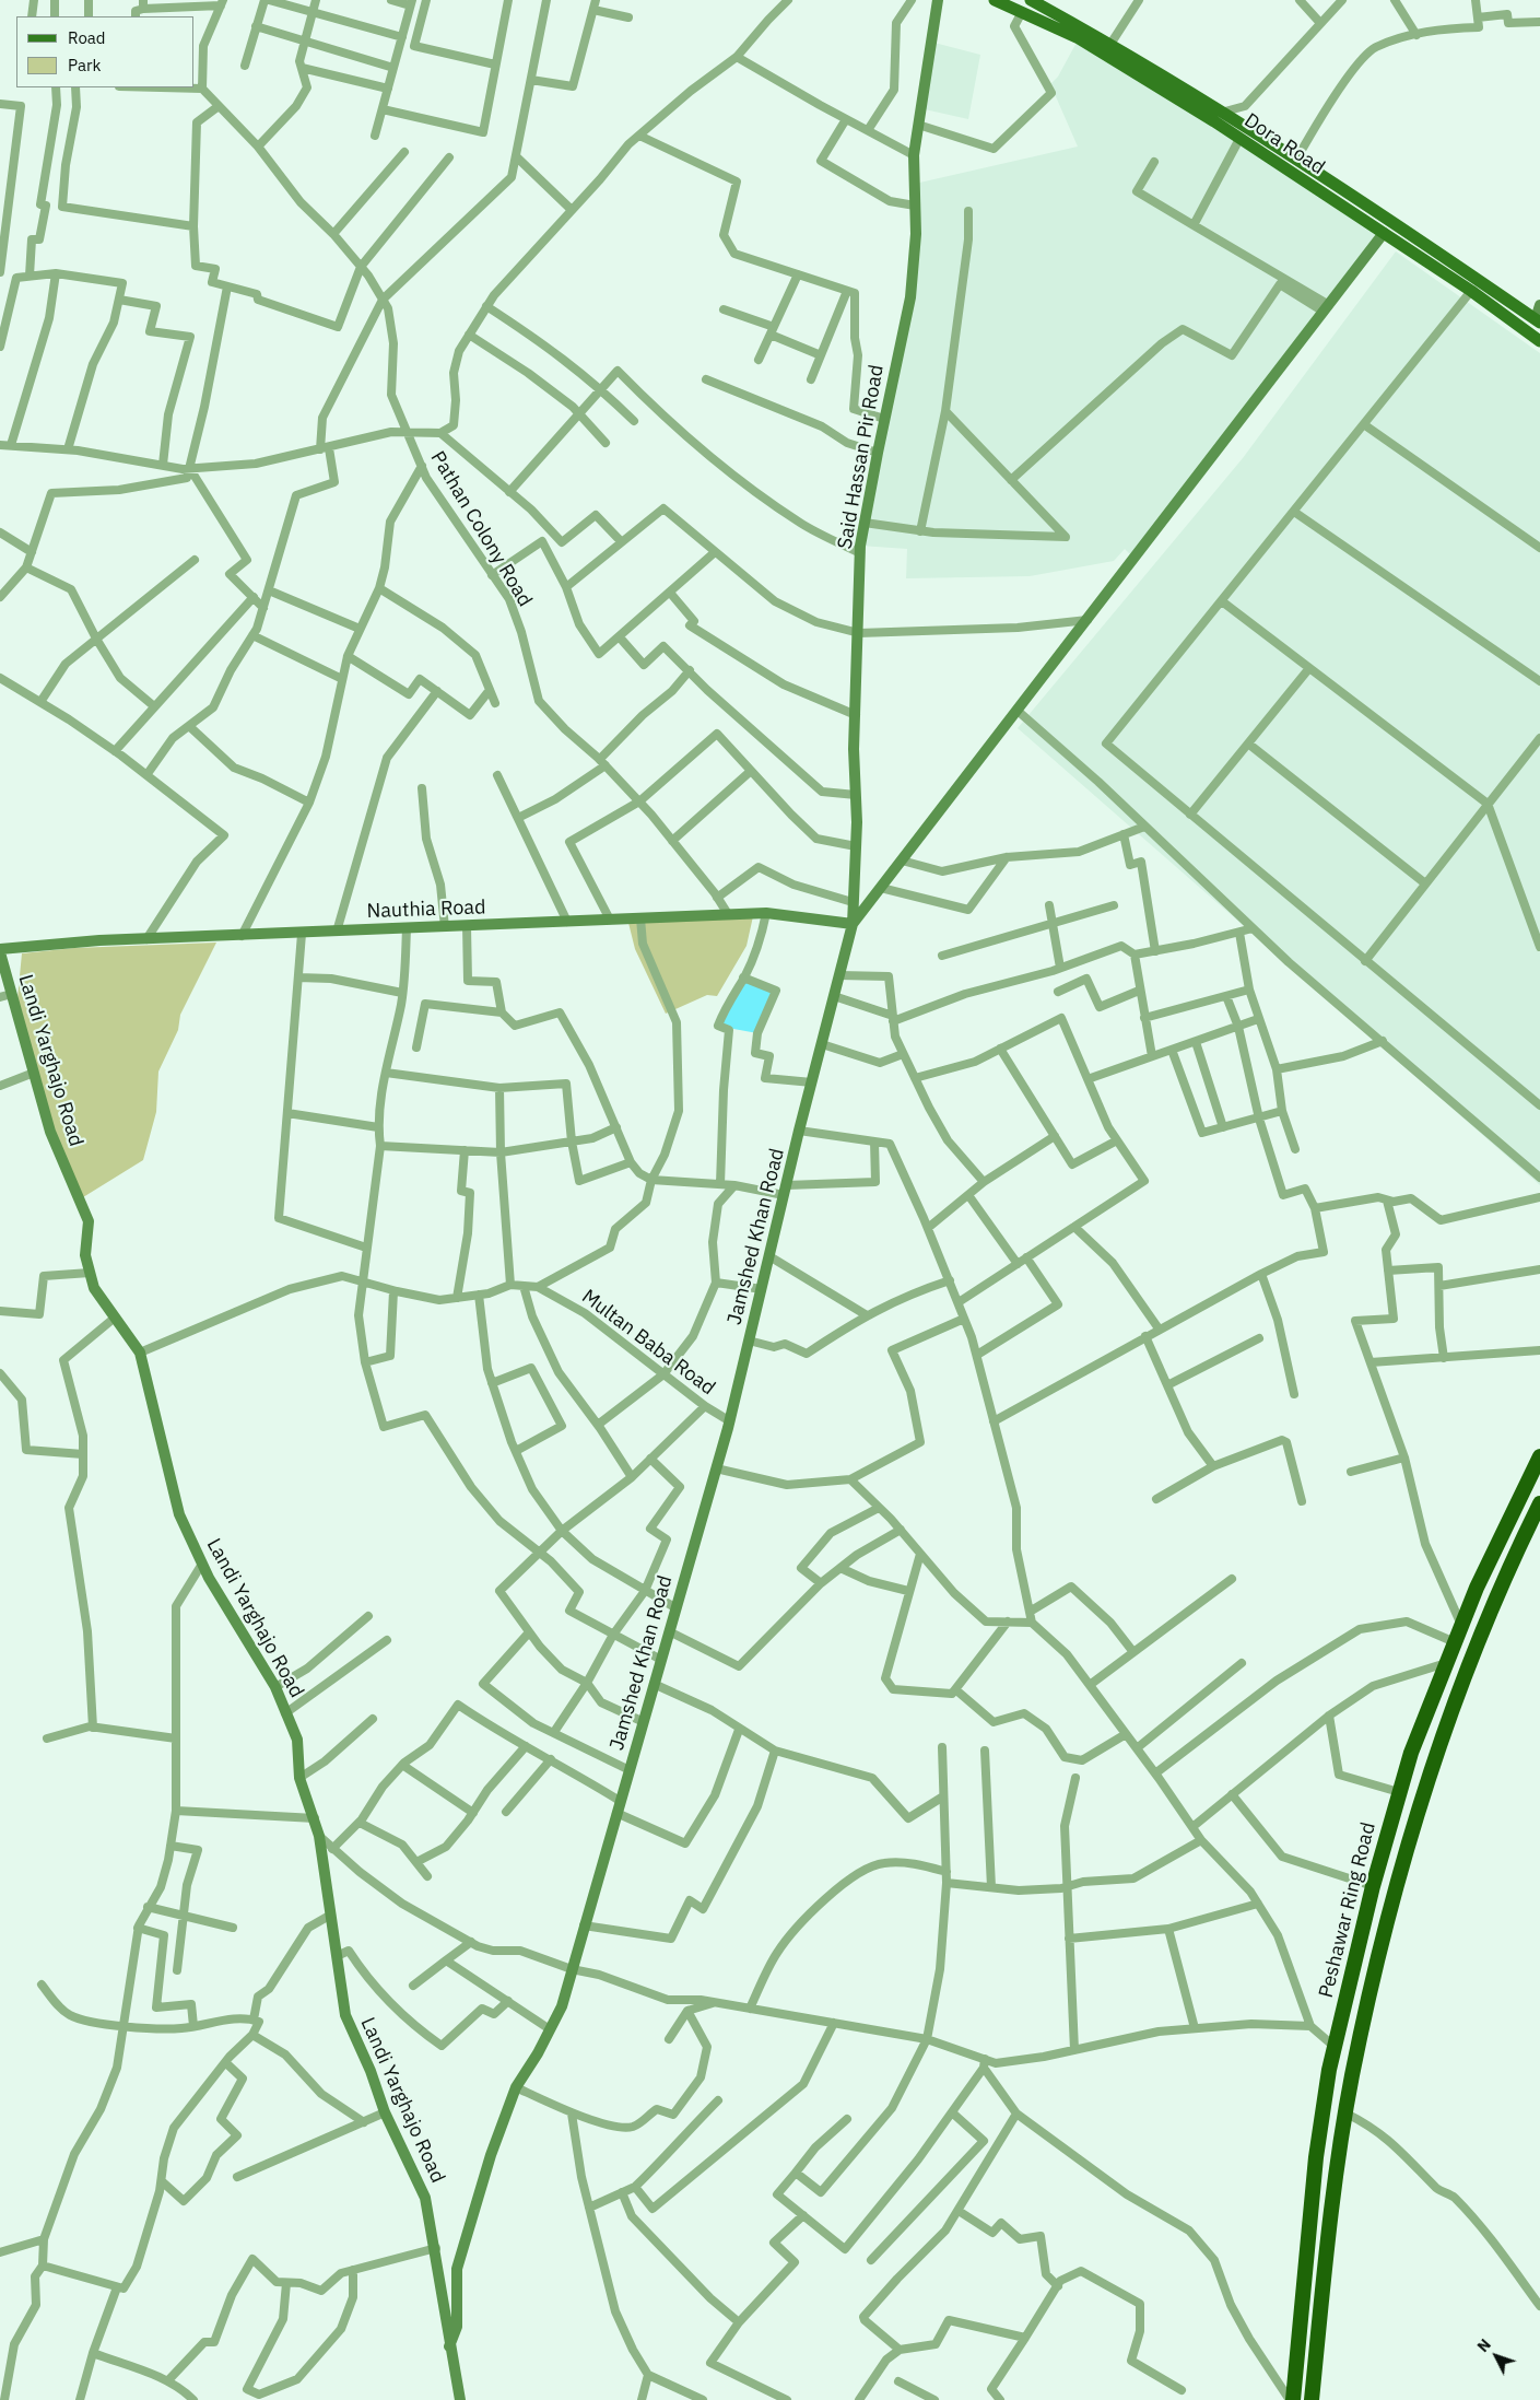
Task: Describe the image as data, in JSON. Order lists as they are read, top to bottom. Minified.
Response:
{"streets":{"highway":["Peshawar Ring Road"],"main road":["Dora Road"],"street":["Said Hassan Pir Road","Pathan Colony Road","Nauthia Road","Landi Yarghajo Road","Jamshed Khan Road","Multan Baba Road"]},"crossings":[["Said Hassan Pir Road","Nauthia Road"],["Said Hassan Pir Road","Jamshed Khan Road"],["Pathan Colony Road","Nauthia Road"],["Nauthia Road","Landi Yarghajo Road"],["Nauthia Road","Jamshed Khan Road"],["Landi Yarghajo Road","Jamshed Khan Road"],["Landi Yarghajo Road","Multan Baba Road"],["Jamshed Khan Road","Multan Baba Road"]],"legend":["Road","Park"],"north":"top left"}
